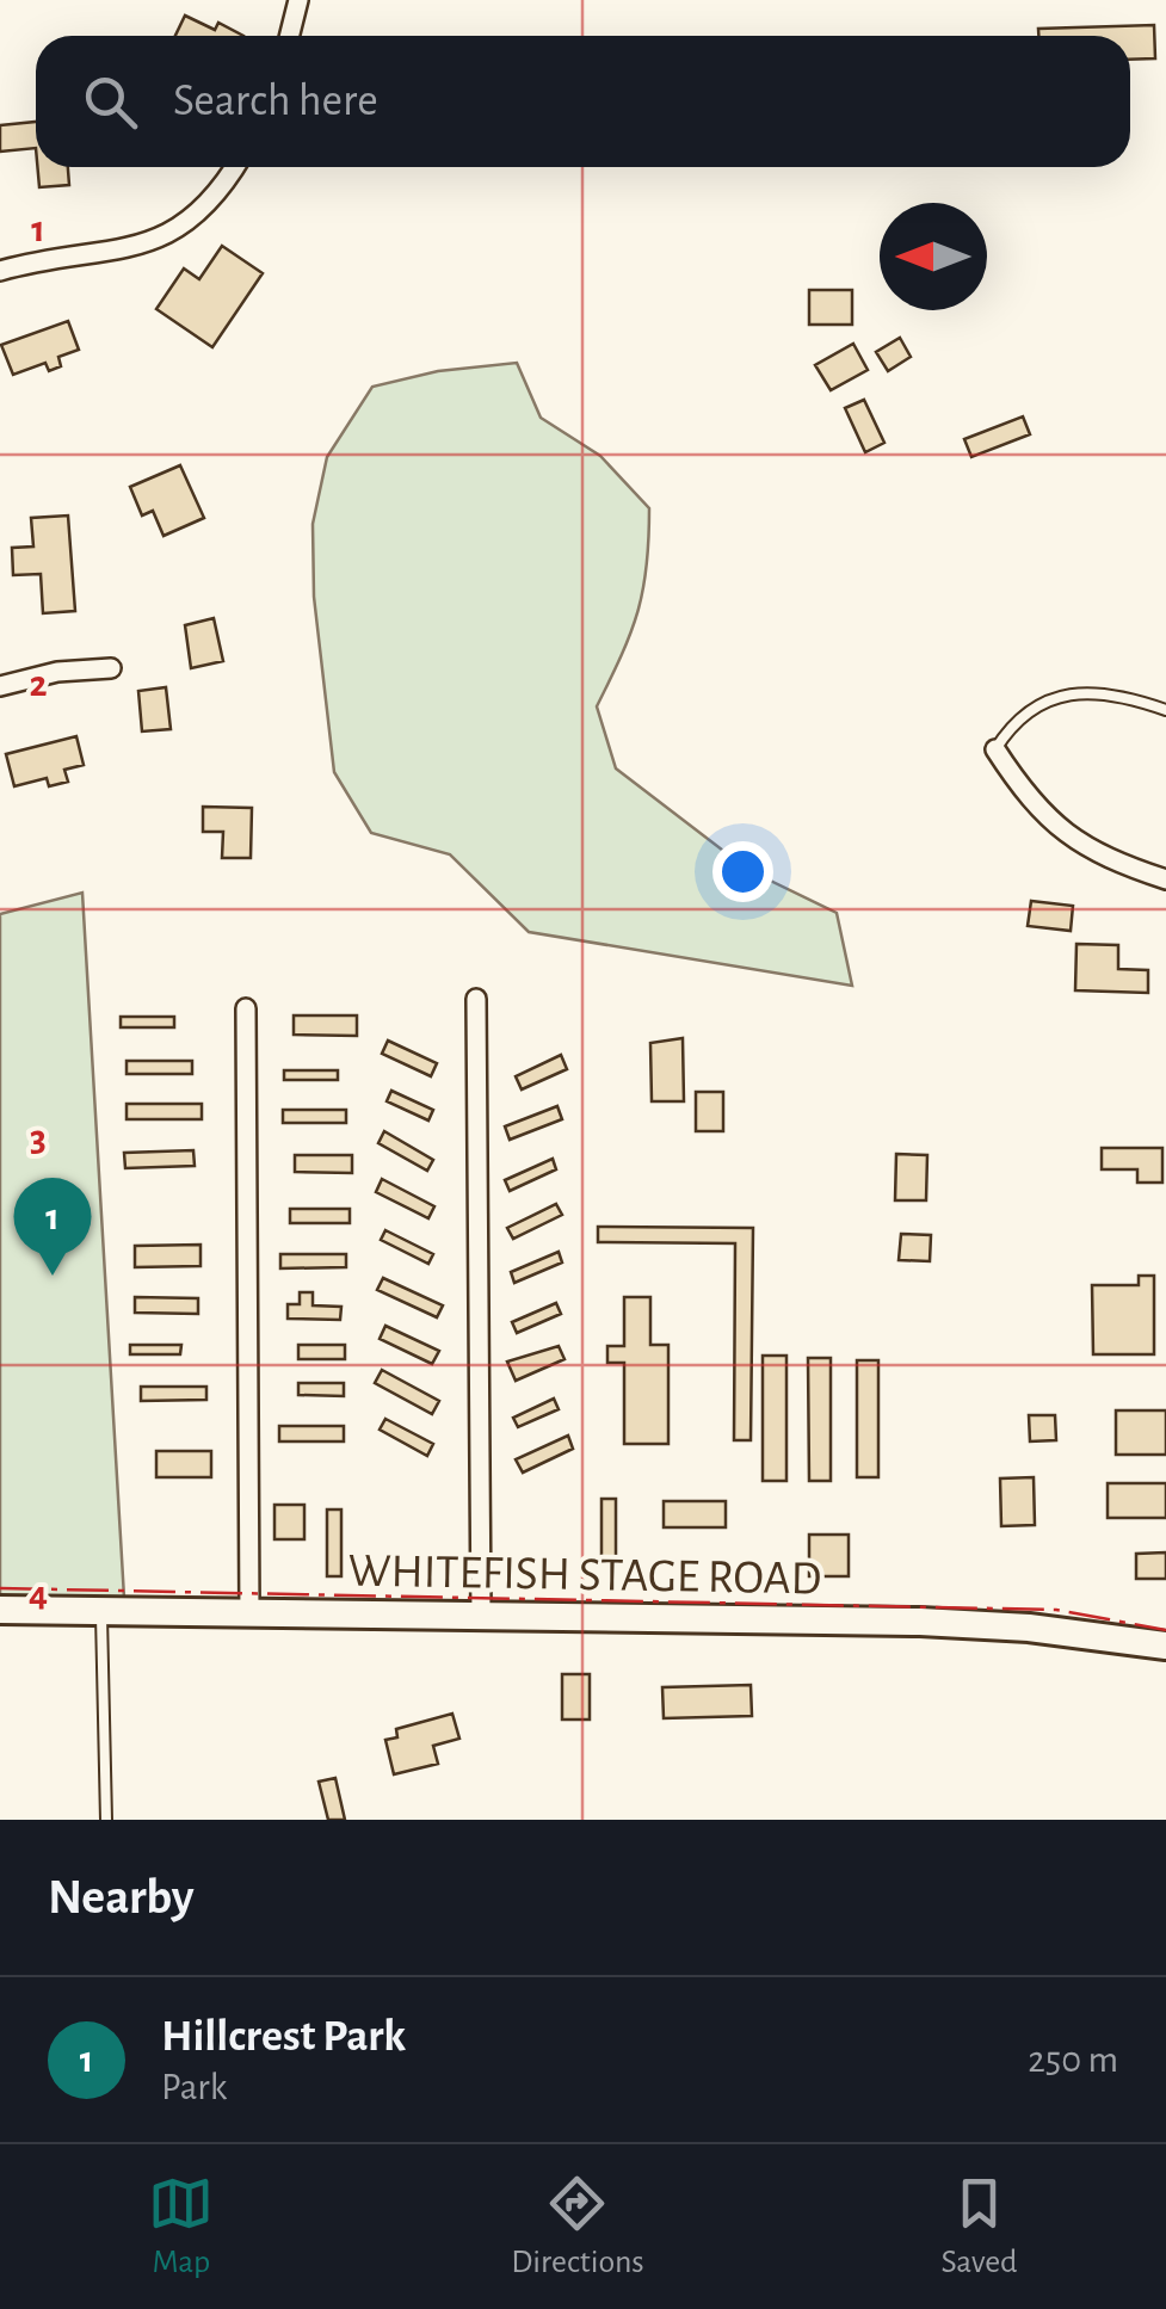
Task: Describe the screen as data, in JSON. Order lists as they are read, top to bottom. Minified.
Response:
{"streets":{"main road":["WHITEFISH STAGE ROAD"]},"north":"left","page":{"search":"Search here","pins":"1","heading":"Nearby","list":[{"mark":"1","name":"Hillcrest Park","note":"Park","value":"250 m"}],"nav":["Map","Directions","Saved"]},"grid":{"rows":["1","2","3","4"]}}
